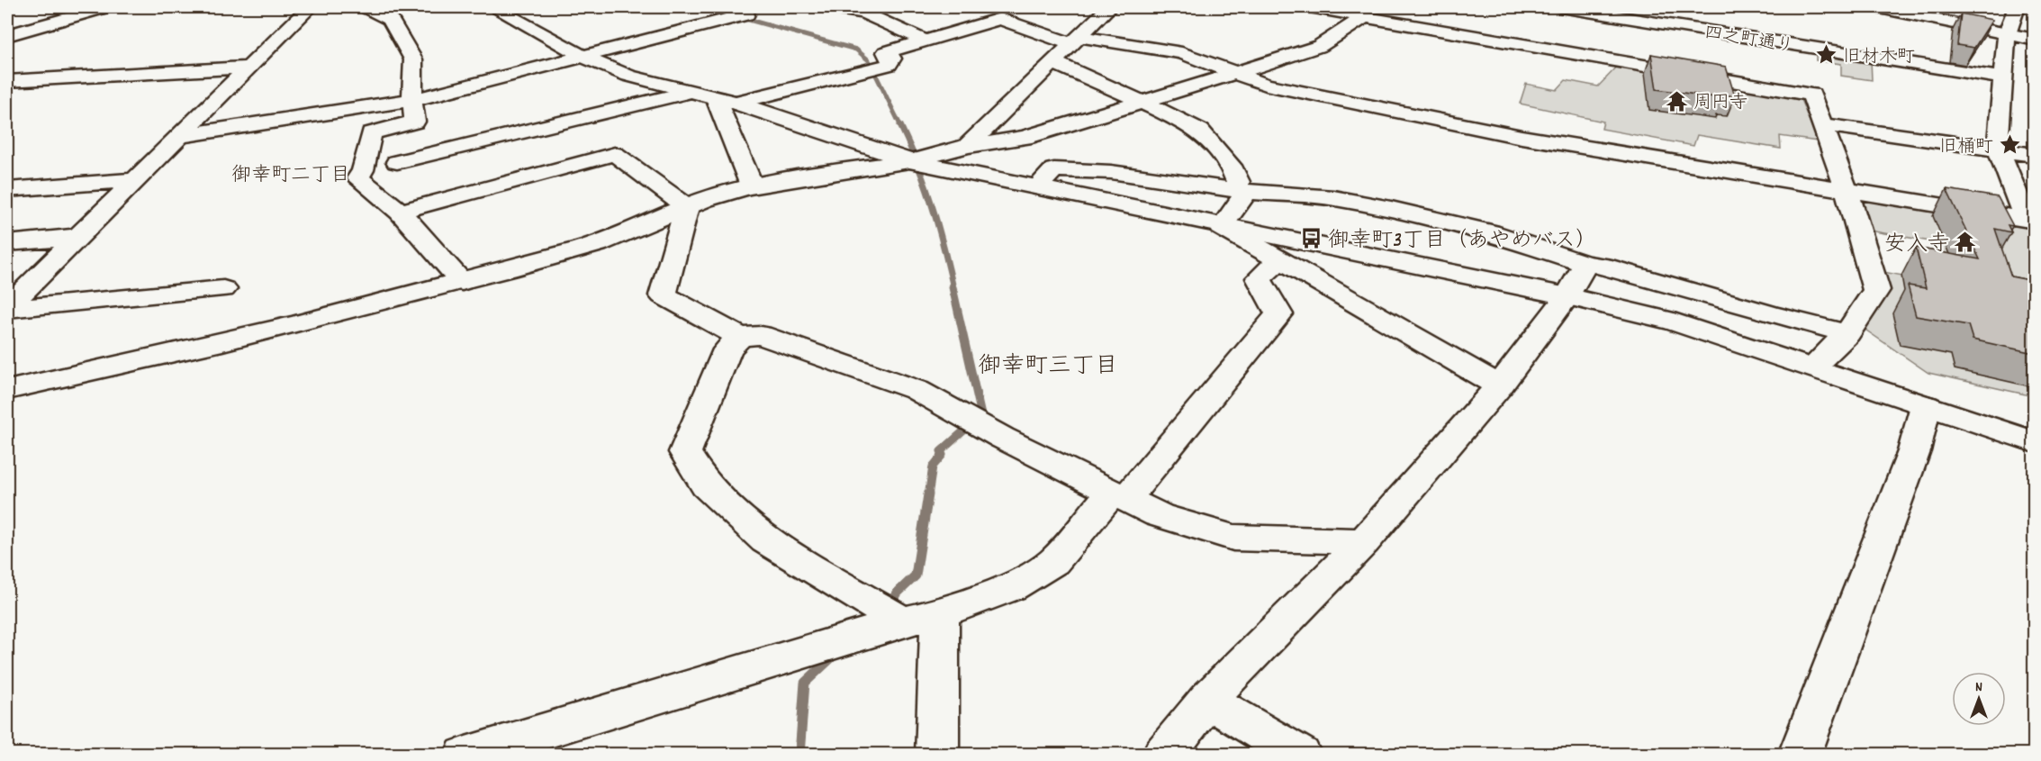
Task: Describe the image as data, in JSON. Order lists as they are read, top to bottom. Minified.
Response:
{"streets":{"street":["四之町通り"]},"districts":["御幸町二丁目","御幸町三丁目"],"places":{"place":["旧材木町","旧桶町"],"temple":["周円寺","安入寺"],"bus stop":["御幸町3丁目（あやめバス）"]},"north":"top"}
